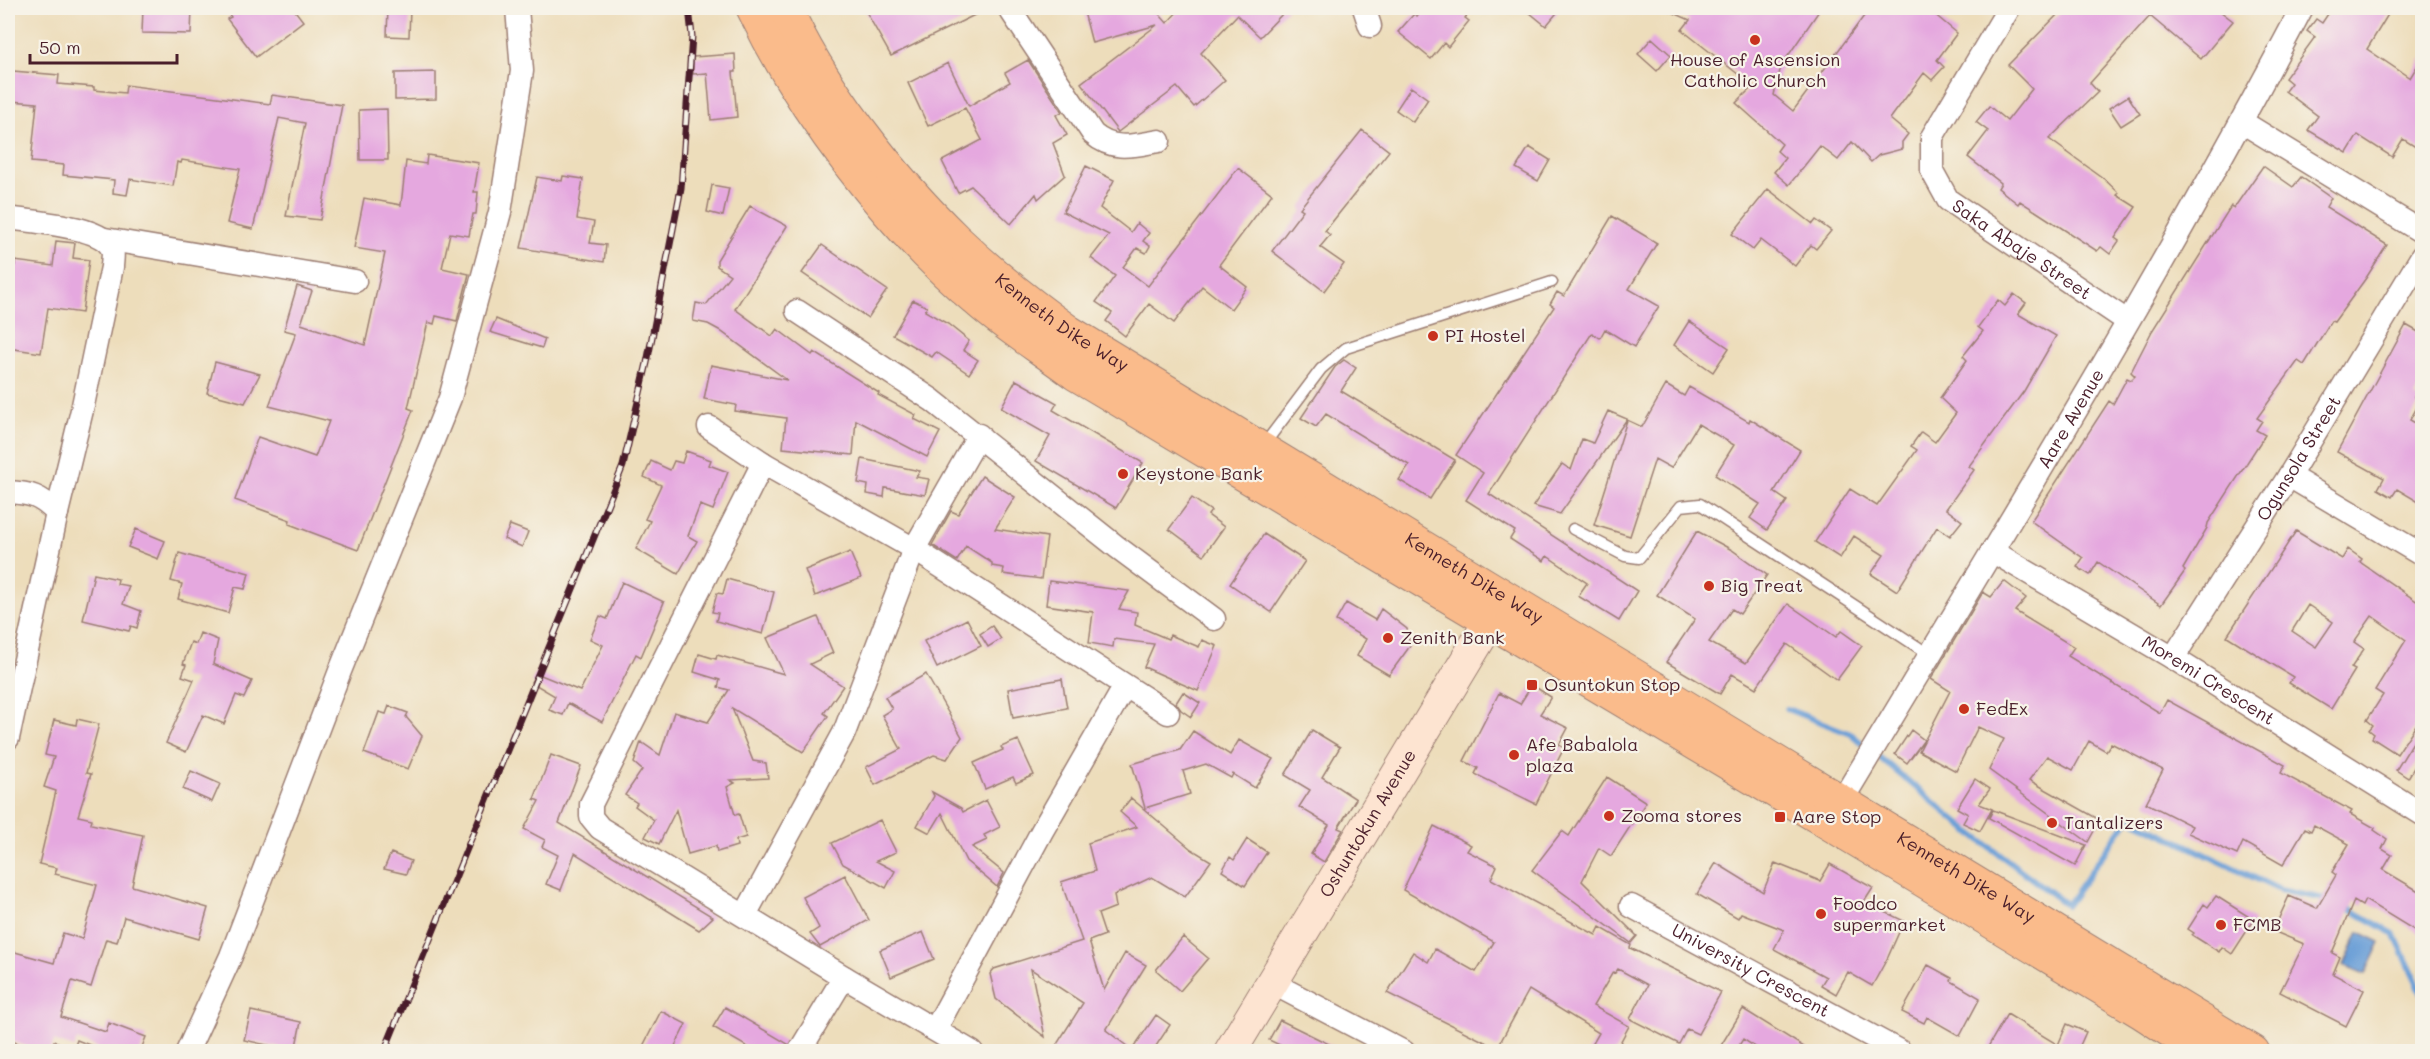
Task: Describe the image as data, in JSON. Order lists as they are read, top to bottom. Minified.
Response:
{"streets":{"highway":["Kenneth Dike Way"],"main road":["Oshuntokun Avenue"],"street":["Saka Abaje Street","Aare Avenue","Ogunsola Street","Moremi Crescent","University Crescent"]},"crossings":[["Saka Abaje Street","Aare Avenue"],["Kenneth Dike Way","Aare Avenue"],["Kenneth Dike Way","Oshuntokun Avenue"],["Aare Avenue","Moremi Crescent"],["Ogunsola Street","Moremi Crescent"]],"places":{"other":["House of Ascension Catholic Church","PI Hostel","Keystone Bank","Big Treat","Zenith Bank","FedEx","Afe Babalola plaza","Zooma stores","Tantalizers","Foodco supermarket","FCMB"],"transit":["Osuntokun Stop","Aare Stop"]},"scale_bar":"50 m"}
